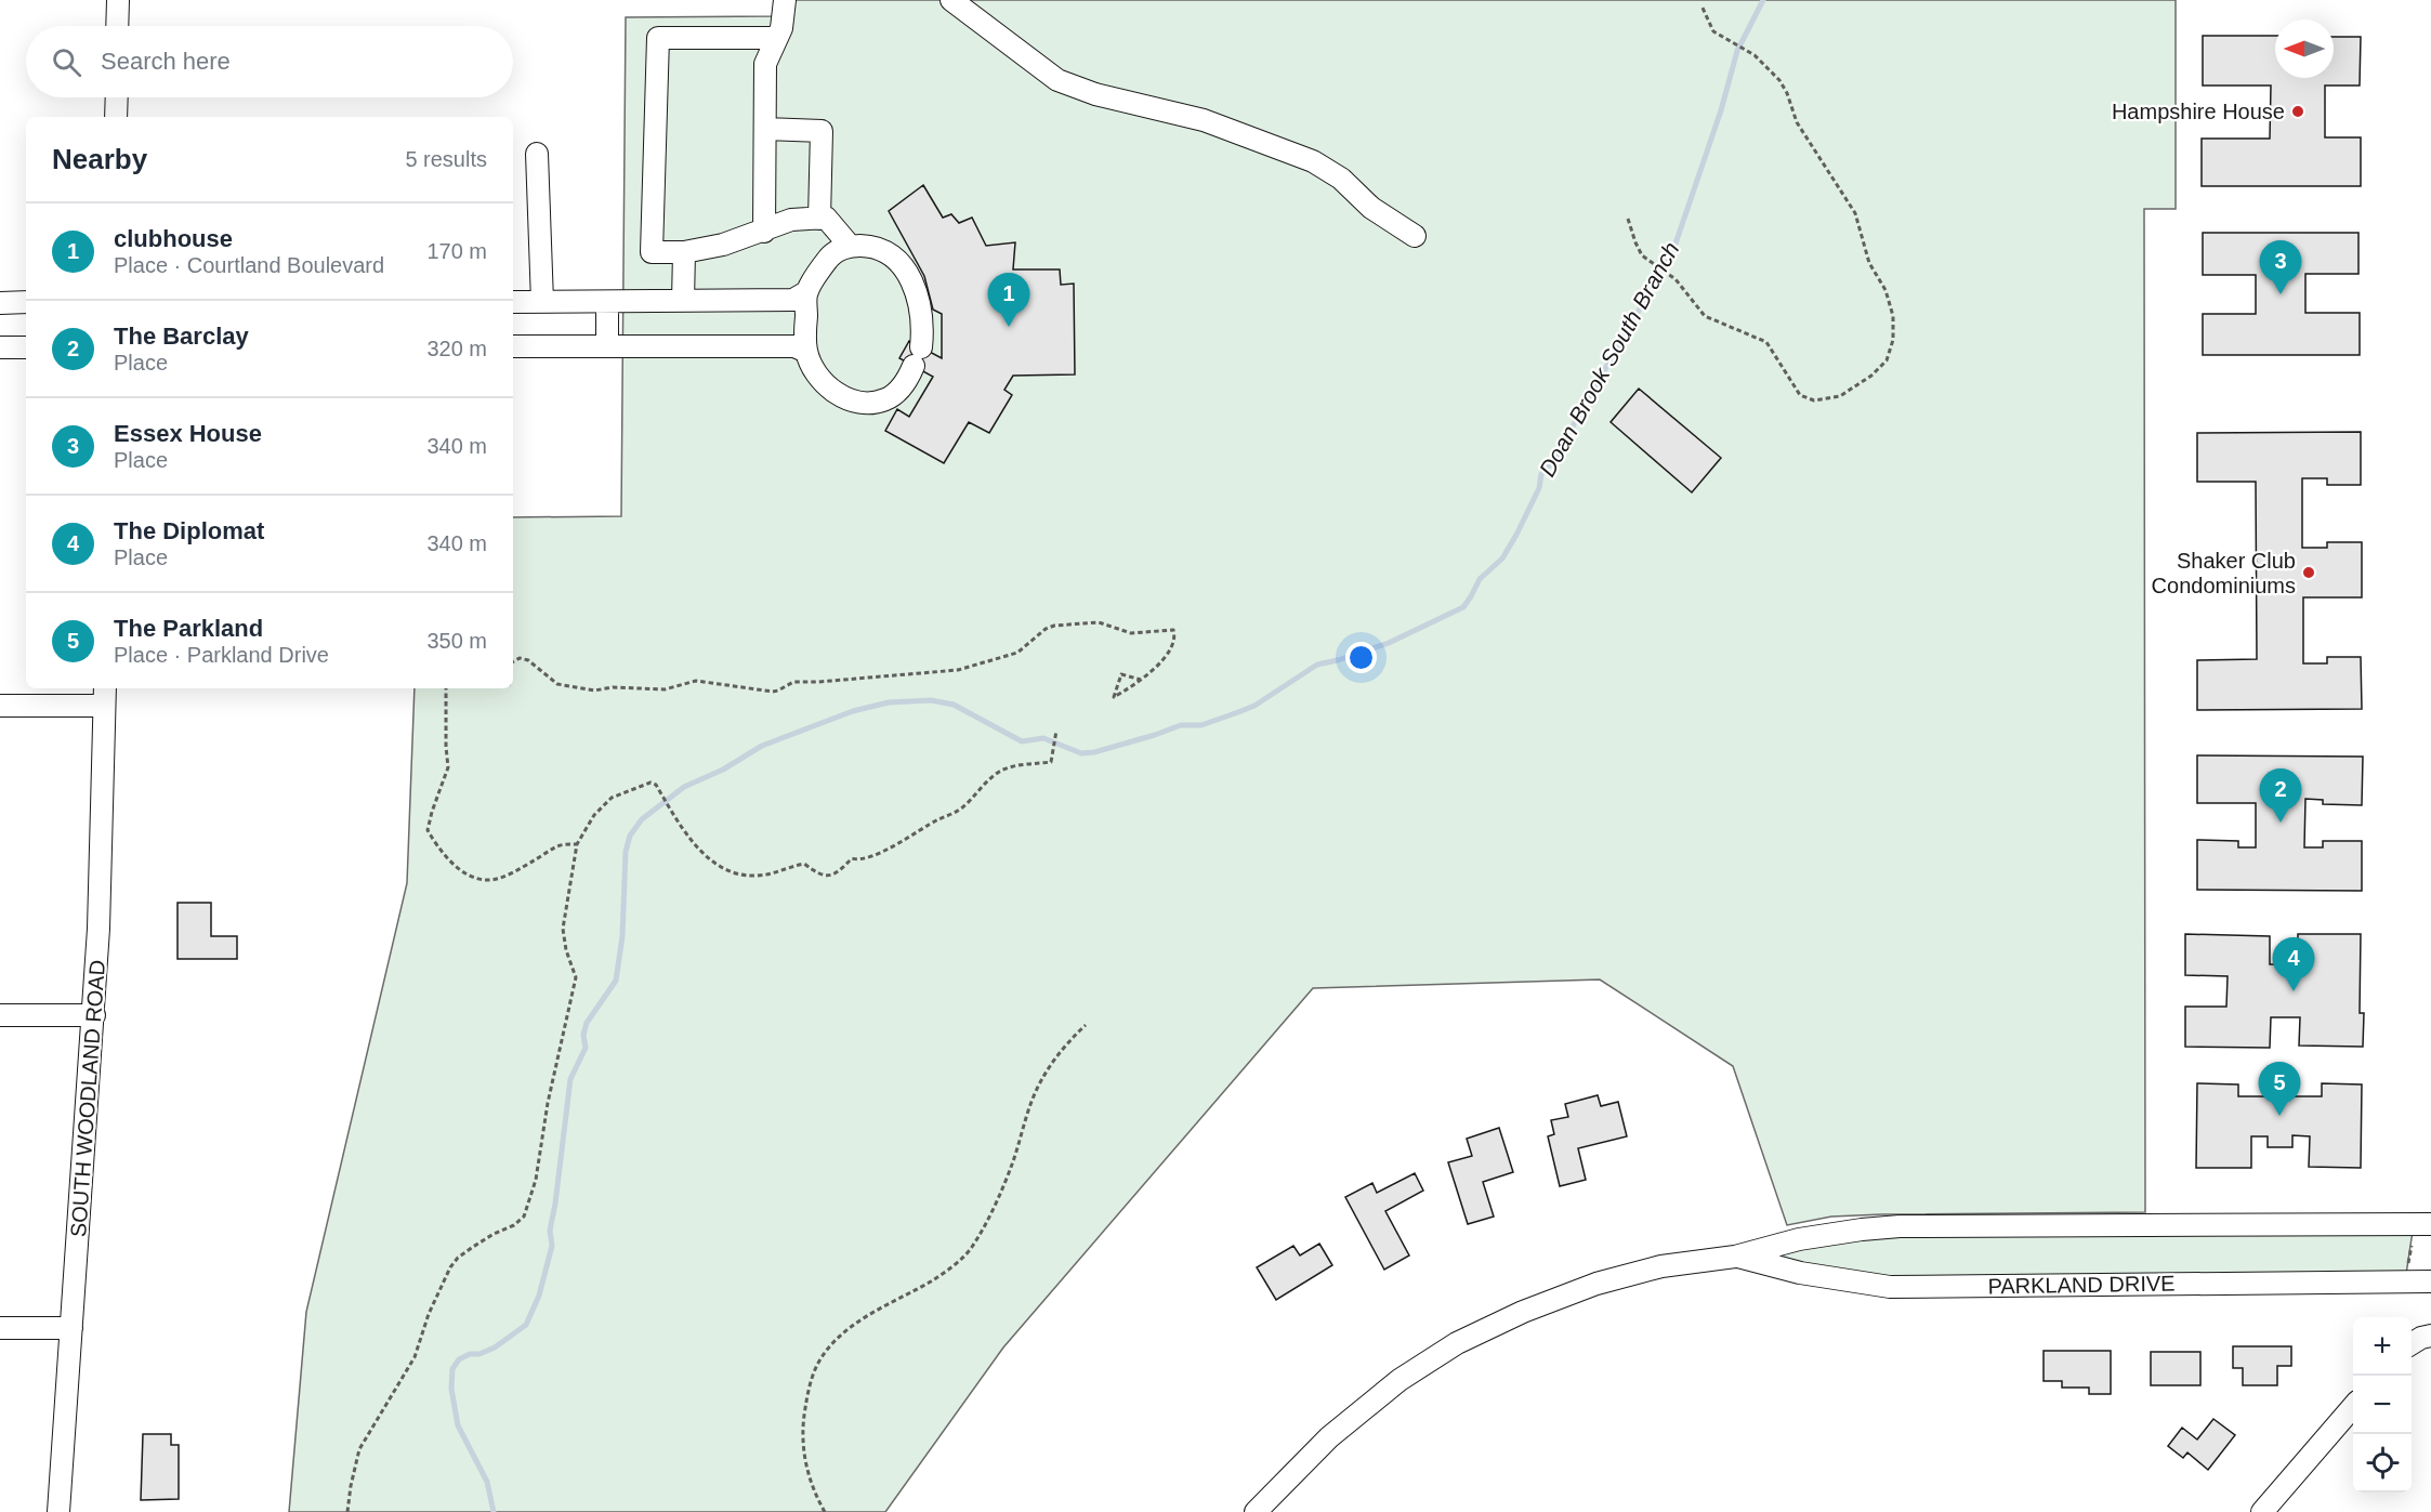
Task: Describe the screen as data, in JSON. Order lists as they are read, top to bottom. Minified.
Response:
{"streets":{"street":["SOUTH WOODLAND ROAD","PARKLAND DRIVE"]},"water":["Doan Brook South Branch"],"places":["Hampshire House","Shaker Club Condominiums"],"north":"left","page":{"search":"Search here","heading":["Nearby","5 results"],"list":[{"mark":"1","name":"clubhouse","note":"Place · Courtland Boulevard","value":"170 m"},{"mark":"2","name":"The Barclay","note":"Place","value":"320 m"},{"mark":"3","name":"Essex House","note":"Place","value":"340 m"},{"mark":"4","name":"The Diplomat","note":"Place","value":"340 m"},{"mark":"5","name":"The Parkland","note":"Place · Parkland Drive","value":"350 m"}],"pins":["3","1","2","4","5"],"map_buttons":["+","−"]}}
